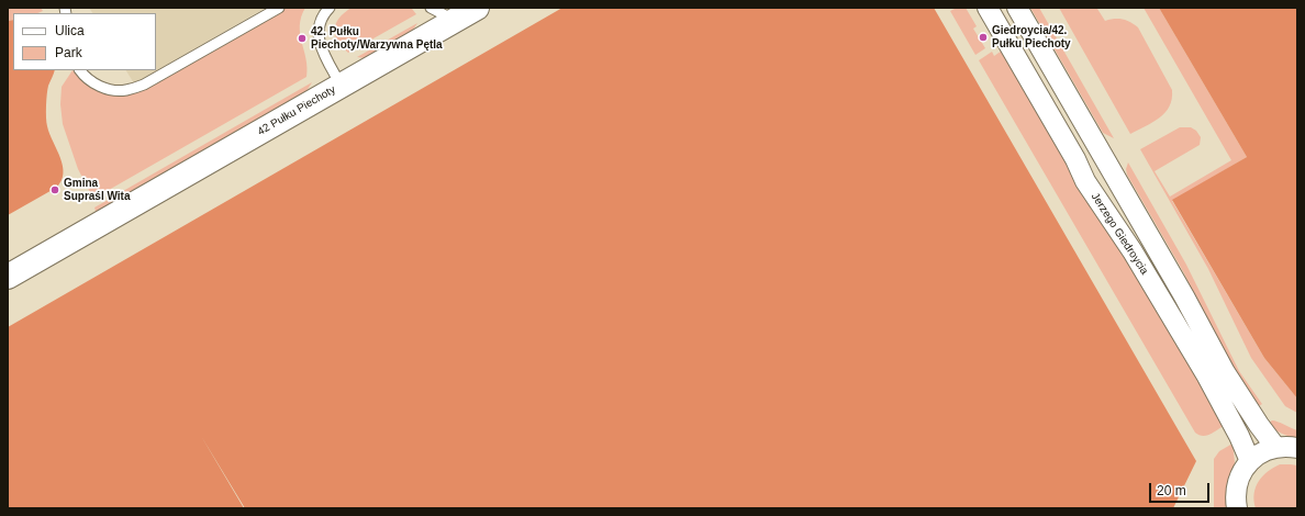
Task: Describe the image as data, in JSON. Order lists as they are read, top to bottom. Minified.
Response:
{"streets":{"street":["42 Pułku Piechoty","Jerzego Giedroycia"]},"places":["Giedroycia/42. Pułku Piechoty","42. Pułku Piechoty/Warzywna Pętla","Gmina Supraśl Wita"],"legend":["Ulica","Park"],"scale_bar":"20 m"}
